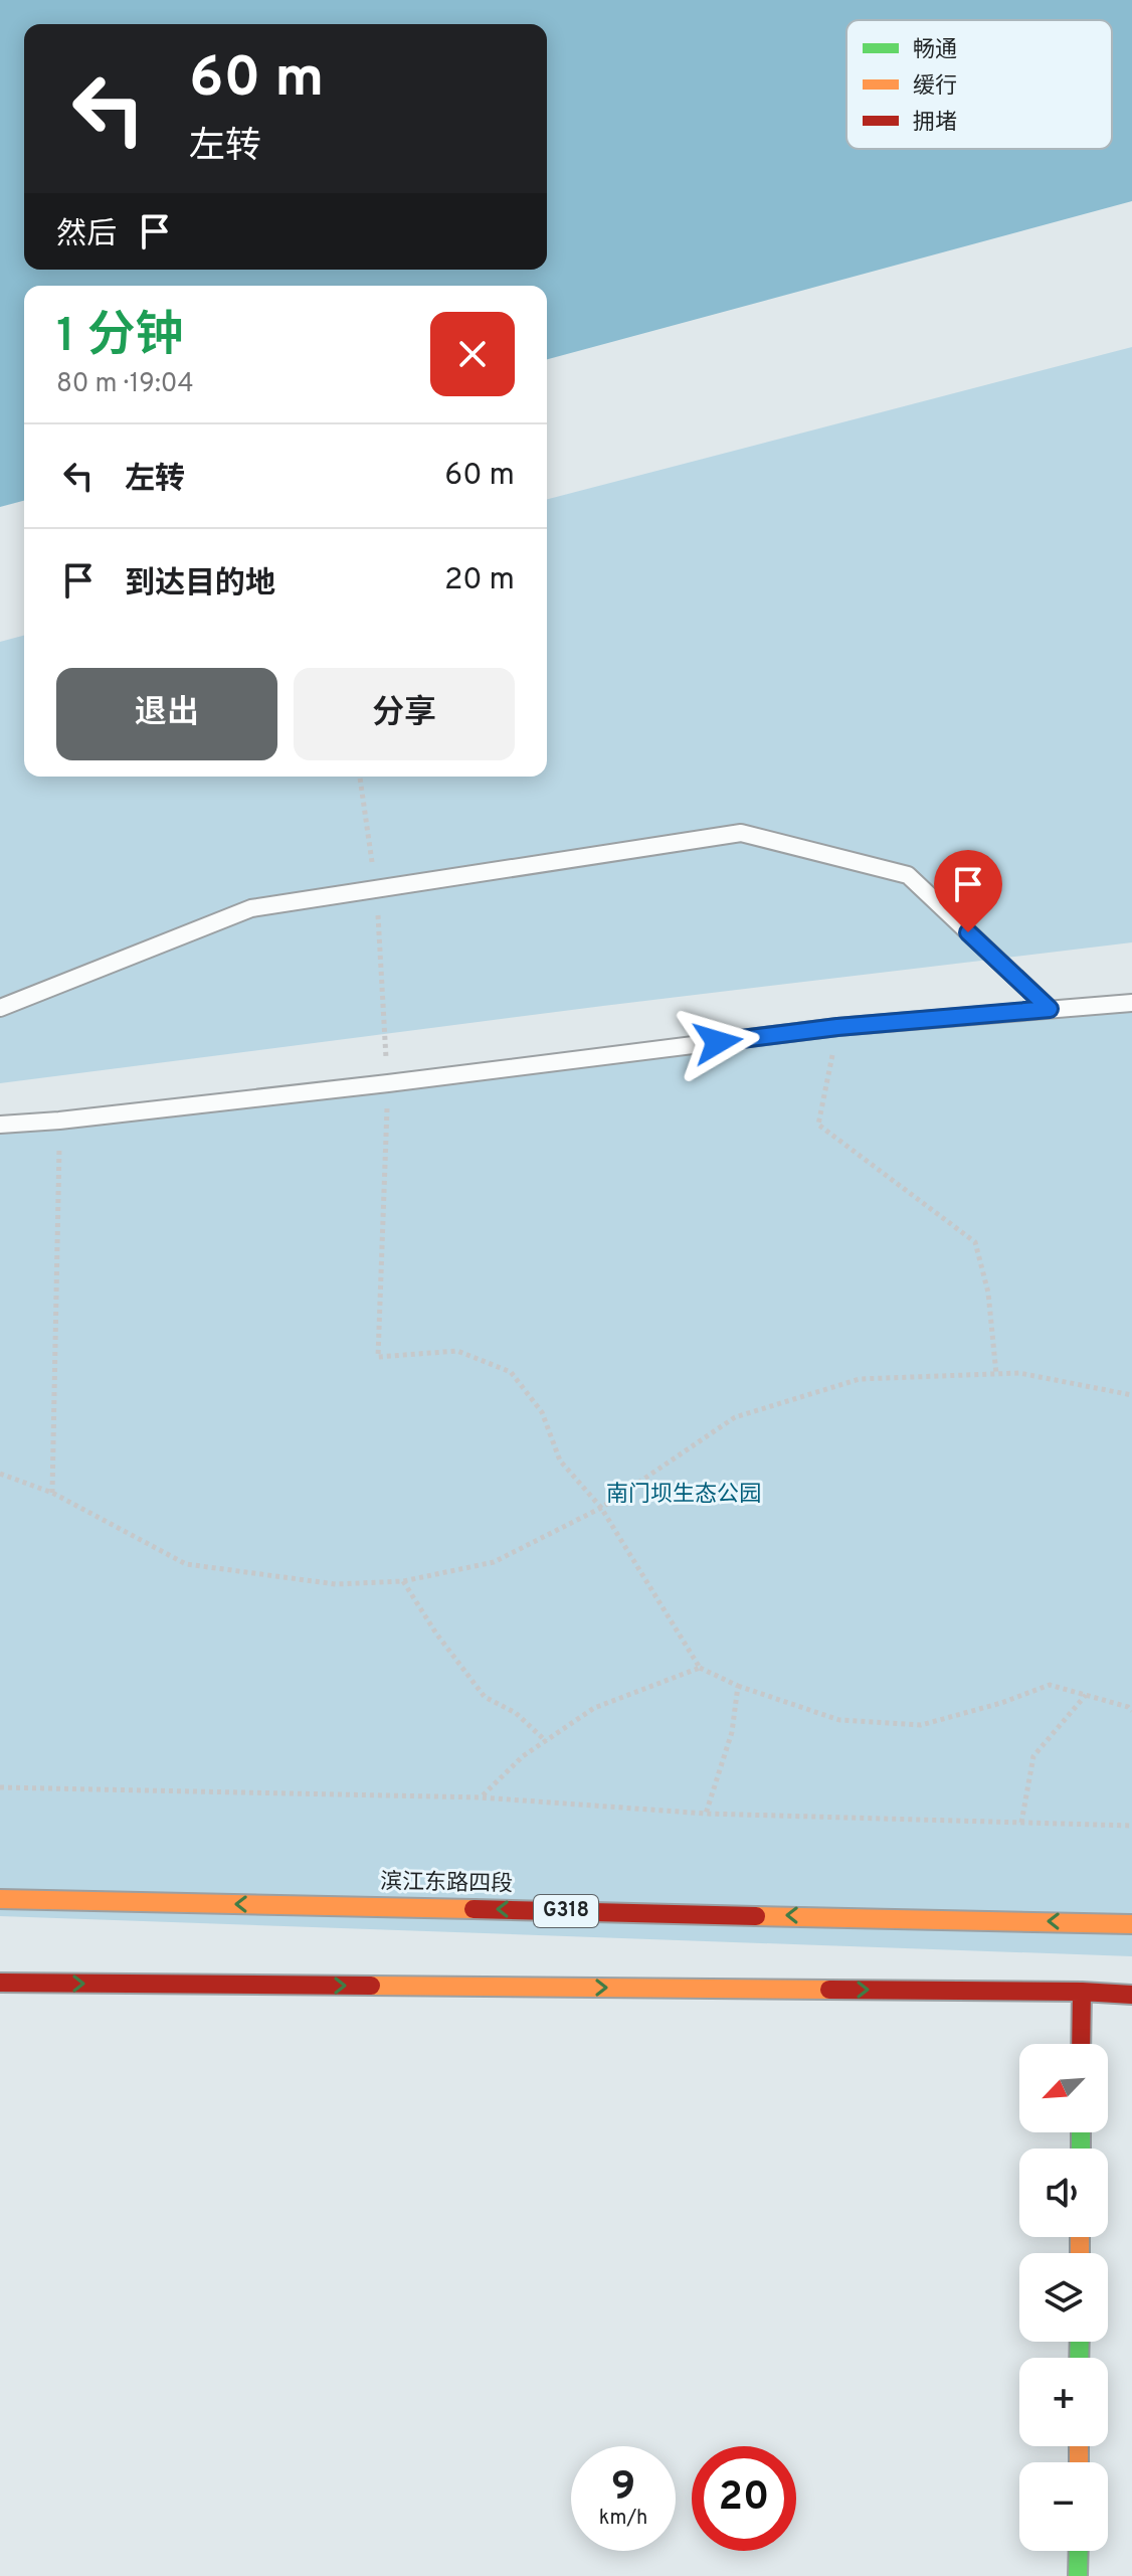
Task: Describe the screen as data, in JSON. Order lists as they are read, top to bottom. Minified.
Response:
{"streets":{"main road":["滨江东路四段","G318"]},"parks":["南门坝生态公园"],"legend":["畅通","缓行","拥堵"],"north":"bottom left","page":{"turn":["60 m","左转"],"then":"然后","heading":["1 分钟","80 m · 19:04"],"list":[{"name":"左转","value":"60 m"},{"name":"到达目的地","value":"20 m"}],"buttons":["退出","分享"],"map_buttons":["+","−"],"speed":"9 km/h","limit":"20"}}
